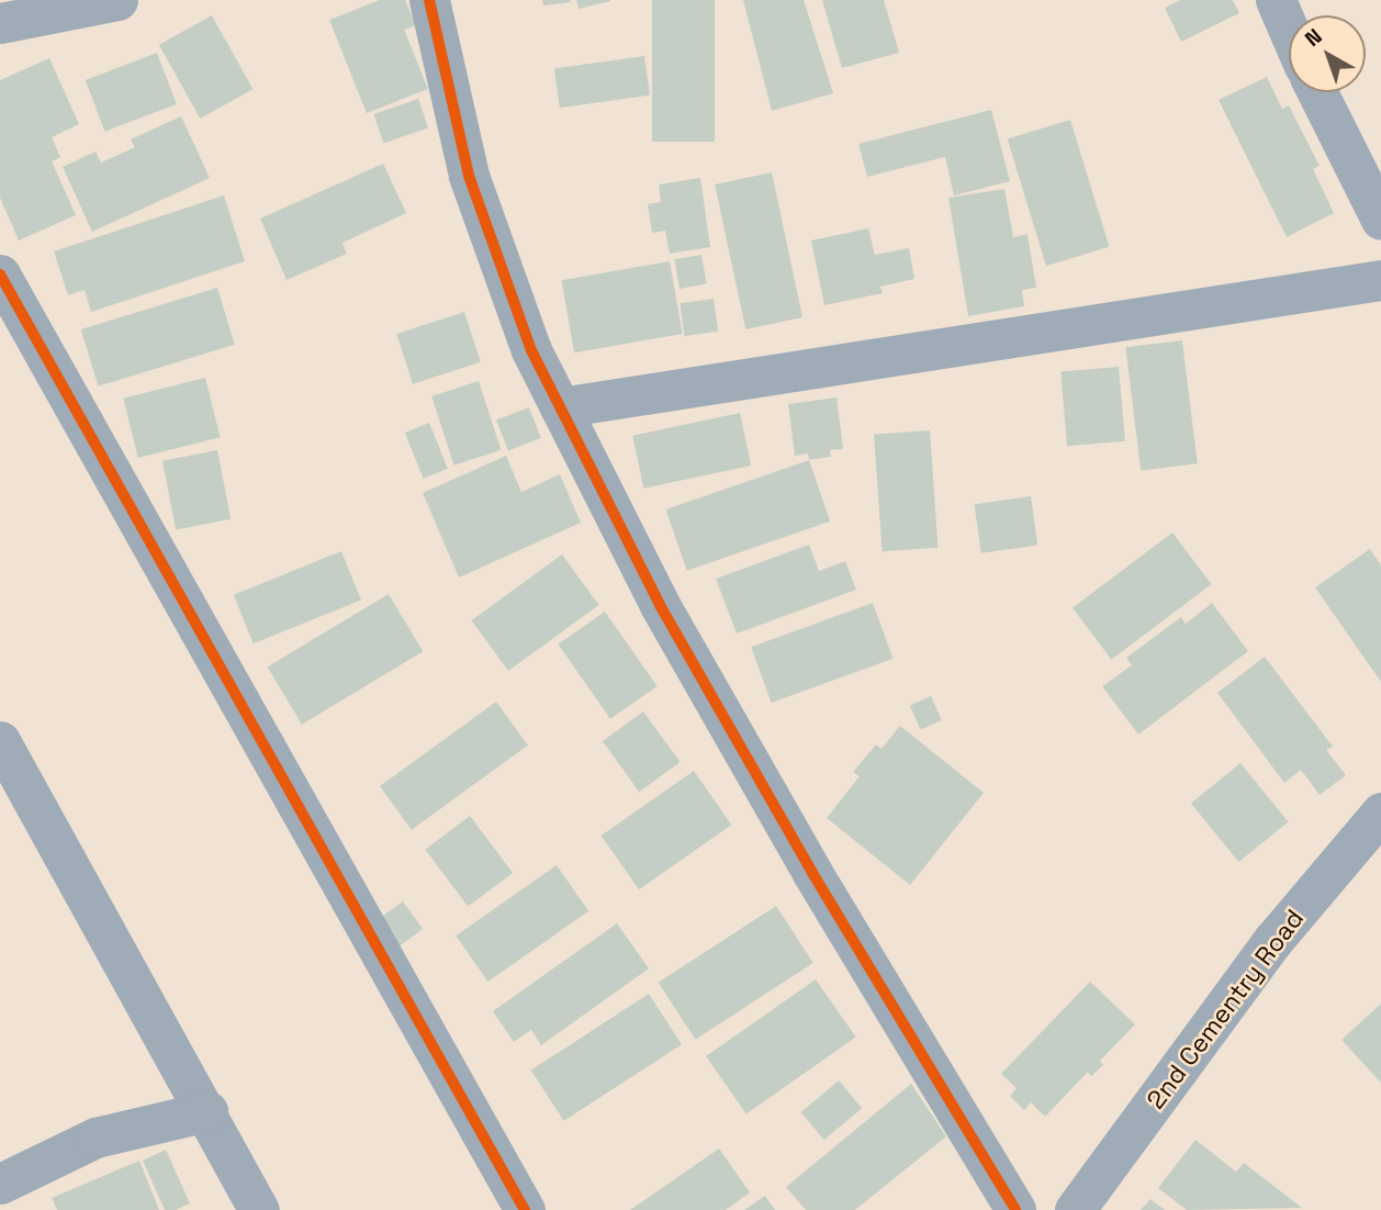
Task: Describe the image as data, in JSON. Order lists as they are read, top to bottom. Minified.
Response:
{"streets":{"street":["2nd Cementry Road"]},"north":"top left"}
